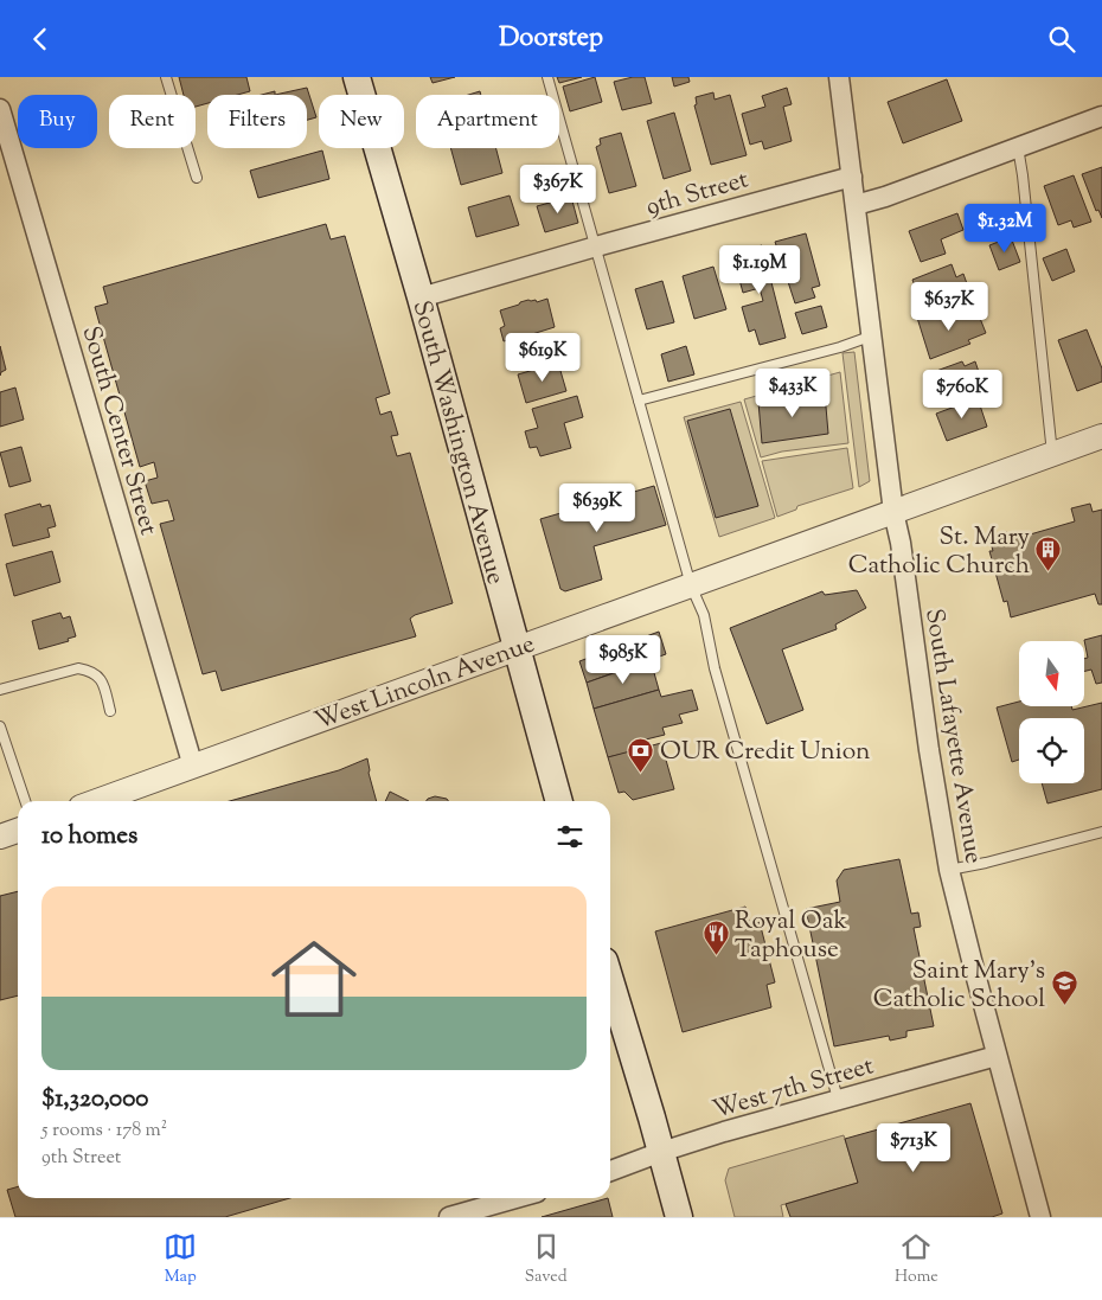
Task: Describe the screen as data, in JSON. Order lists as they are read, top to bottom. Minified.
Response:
{"streets":{"main road":["South Washington Avenue"],"street":["9th Street","South Center Street","West Lincoln Avenue","South Lafayette Avenue","West 7th Street"]},"crossings":[["9th Street","South Washington Avenue"],["9th Street","South Lafayette Avenue"],["South Center Street","West Lincoln Avenue"],["South Washington Avenue","West Lincoln Avenue"],["West Lincoln Avenue","South Lafayette Avenue"],["South Lafayette Avenue","West 7th Street"]],"places":{"building":["St. Mary Catholic Church"],"bank":["OUR Credit Union"],"restaurant":["Royal Oak Taphouse"],"school or university":["Saint Mary's Catholic School"]},"north":"bottom","page":{"header":"Doorstep","chip":["Buy","Rent","Filters","New","Apartment"],"price":["$367K","$1.32M","$1.19M","$637K","$619K","$433K","$760K","$639K","$985K","$713K"],"heading":"10 homes","list":[{"name":"$1,320,000","note":"5 rooms · 178 m² · 9th Street"}],"tabs":["Map","Saved","Home"]}}
